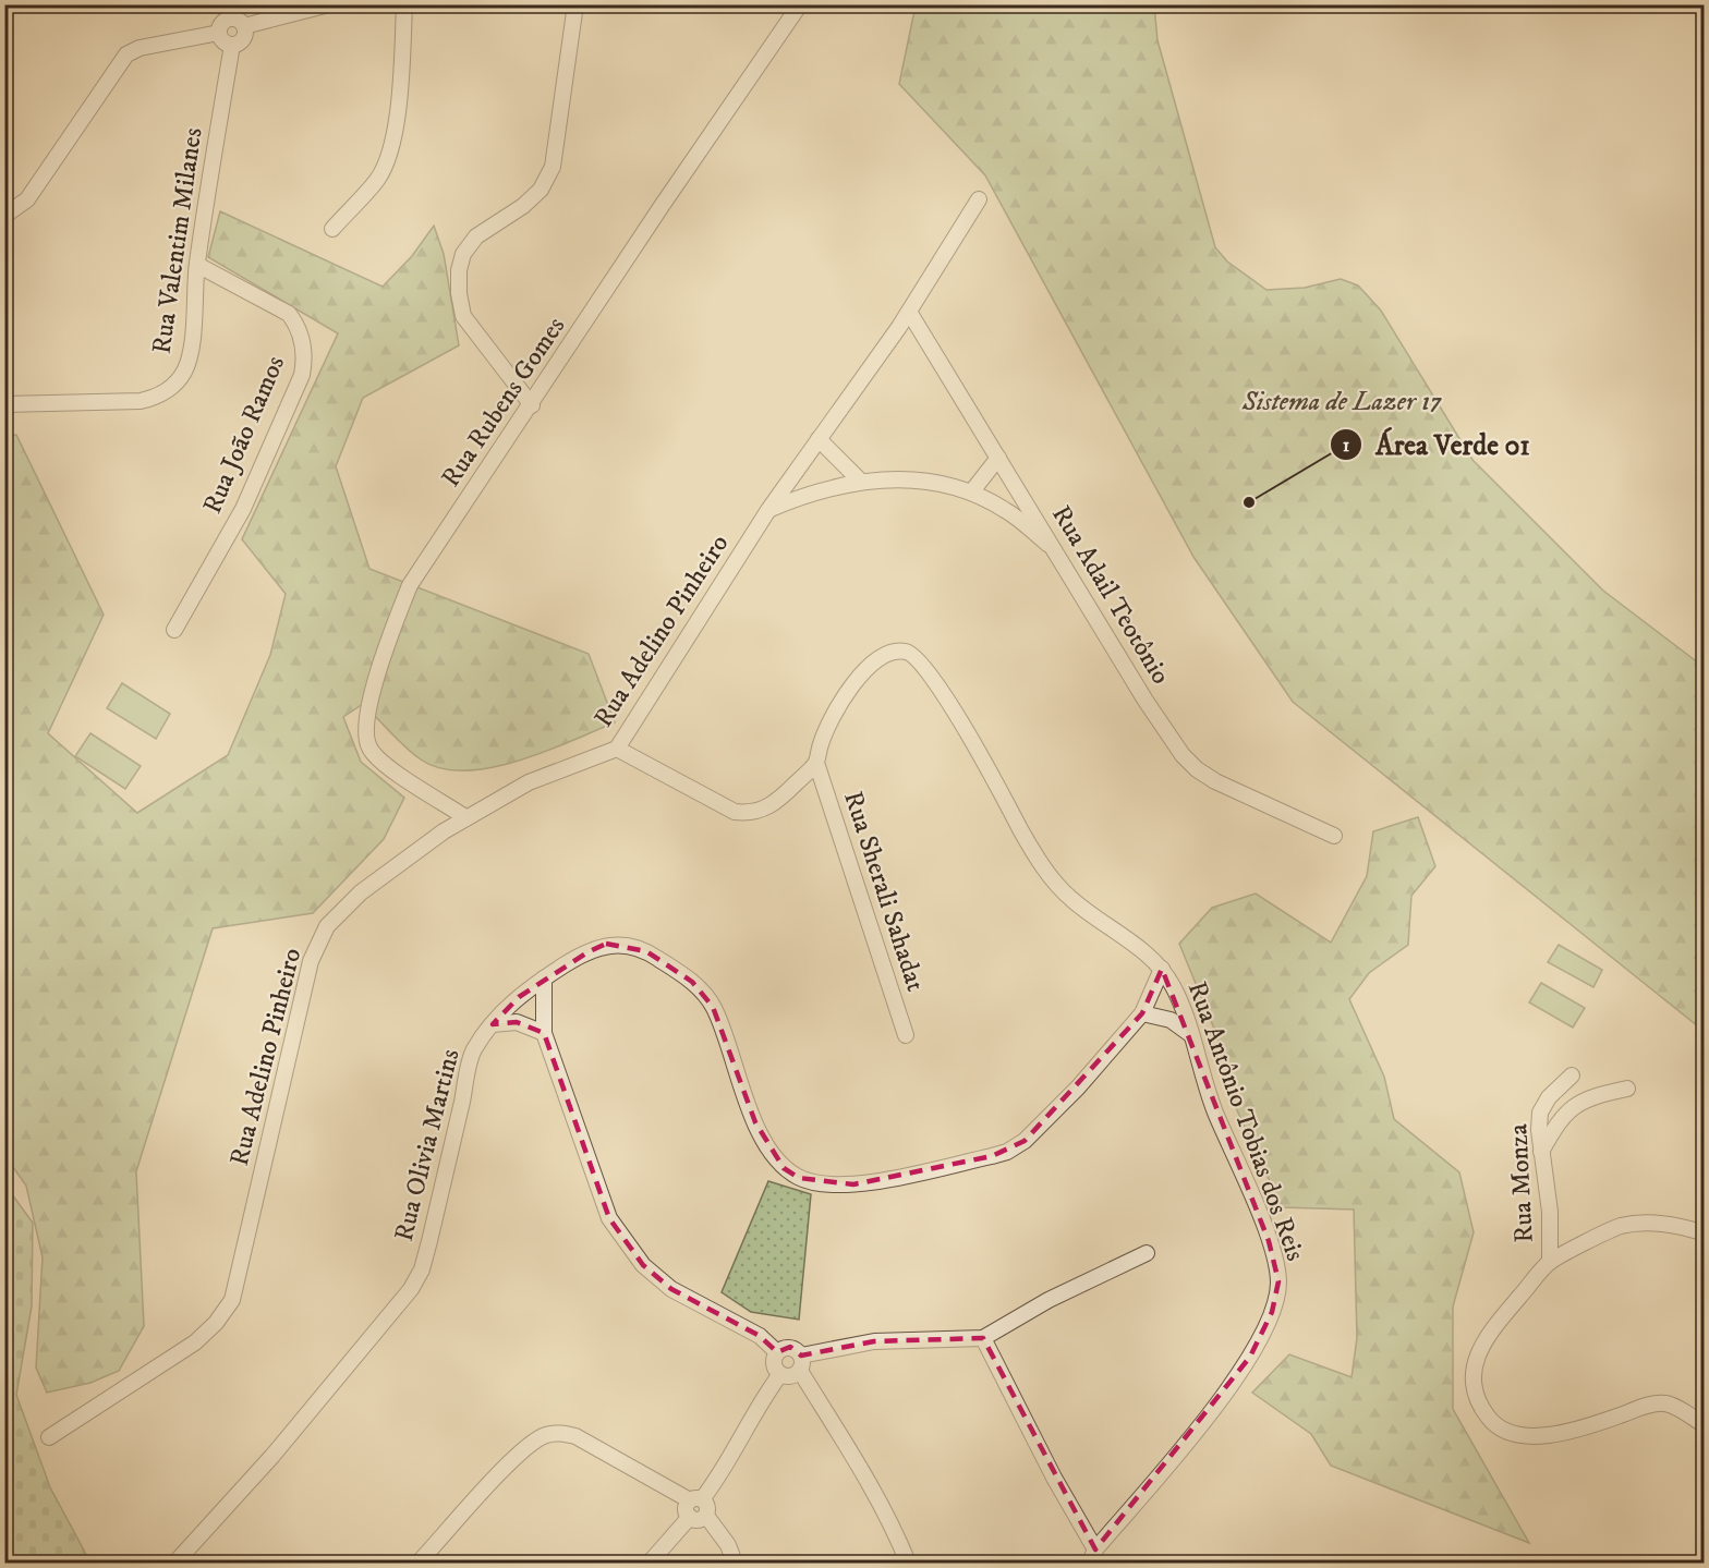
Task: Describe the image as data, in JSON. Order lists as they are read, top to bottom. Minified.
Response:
{"streets":{"street":["Rua Valentim Milanes","Rua Rubens Gomes","Rua João Ramos","Rua Adail Teotônio","Rua Adelino Pinheiro","Rua Sherali Sahadat","Rua Antônio Tobias dos Reis","Rua Olivia Martins","Rua Monza"]},"crossings":[["Rua Valentim Milanes","Rua João Ramos"],["Rua Rubens Gomes","Rua Adelino Pinheiro"],["Rua Adail Teotônio","Rua Adelino Pinheiro"],["Rua Adelino Pinheiro","Rua Antônio Tobias dos Reis"],["Rua Sherali Sahadat","Rua Antônio Tobias dos Reis"],["Rua Antônio Tobias dos Reis","Rua Olivia Martins"]],"parks":["Sistema de Lazer 17"],"places":["Área Verde 01"]}
